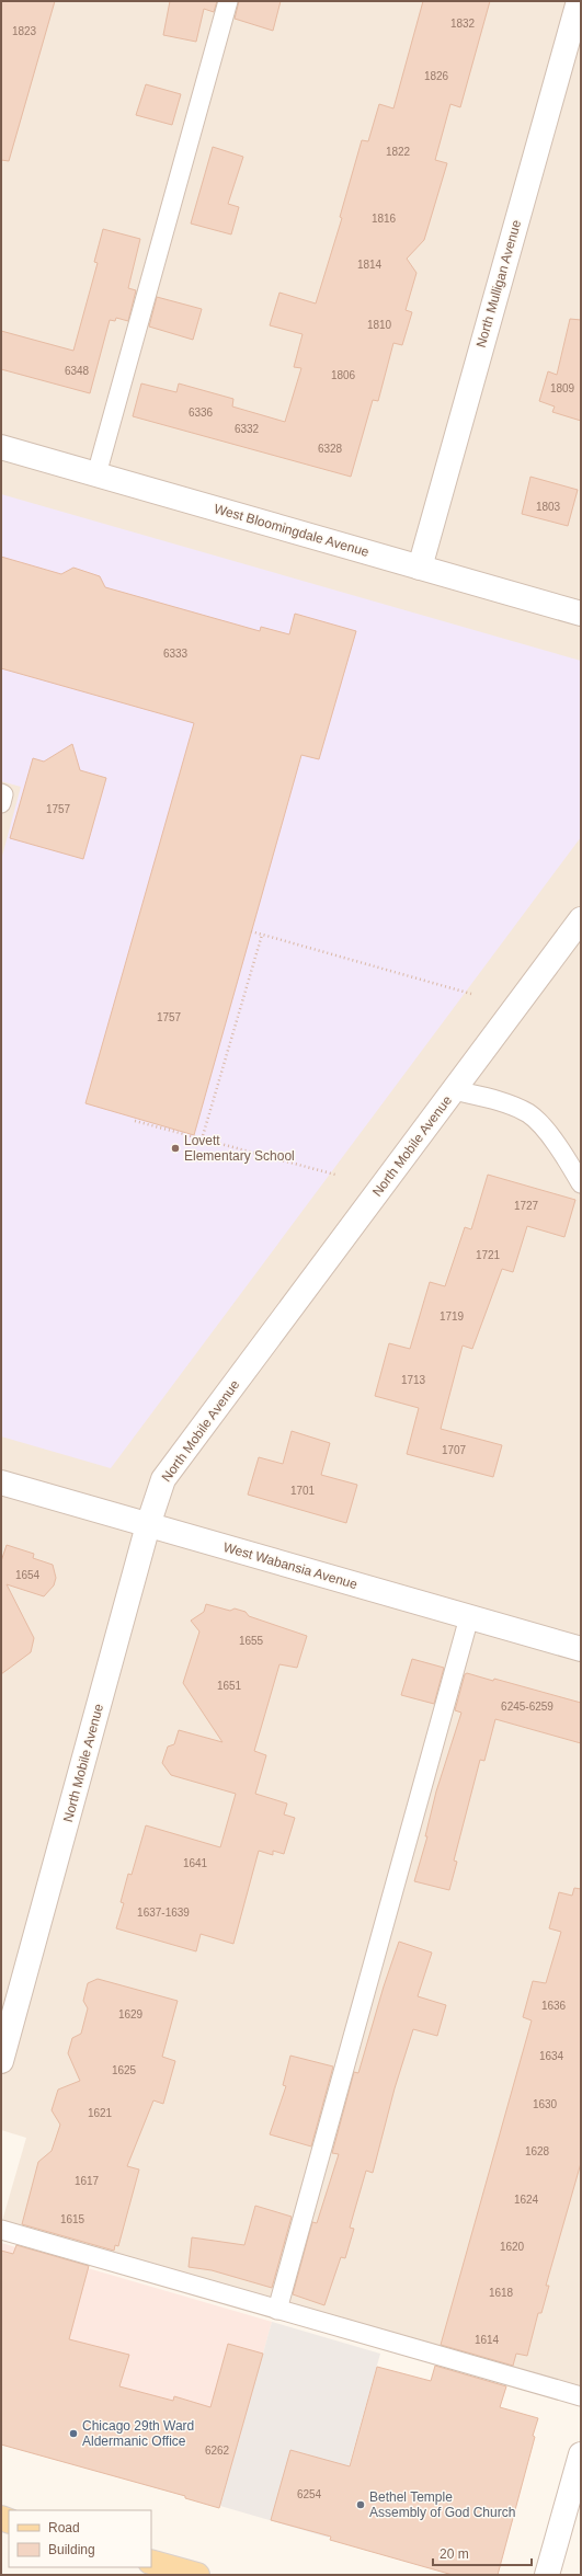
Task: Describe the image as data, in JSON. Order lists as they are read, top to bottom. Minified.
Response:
{"streets":{"street":["North Mulligan Avenue","West Bloomingdale Avenue","North Mobile Avenue","West Wabansia Avenue"]},"crossings":[["North Mulligan Avenue","West Bloomingdale Avenue"],["North Mobile Avenue","West Wabansia Avenue"]],"places":["Lovett Elementary School","Chicago 29th Ward Aldermanic Office","Bethel Temple Assembly of God Church"],"house_numbers":["1832","1823","1826","1822","1816","1814","1810","6348","1806","1809","6336","6332","6328","1803","6333","1757","1757","1727","1721","1719","1713","1707","1701","1654","1655","1651","6245-6259","1641","1637-1639","1636","1629","1634","1625","1630","1621","1628","1617","1624","1615","1620","1618","1614","6262","6254"],"legend":["Road","Building"],"scale_bar":"20 m"}
